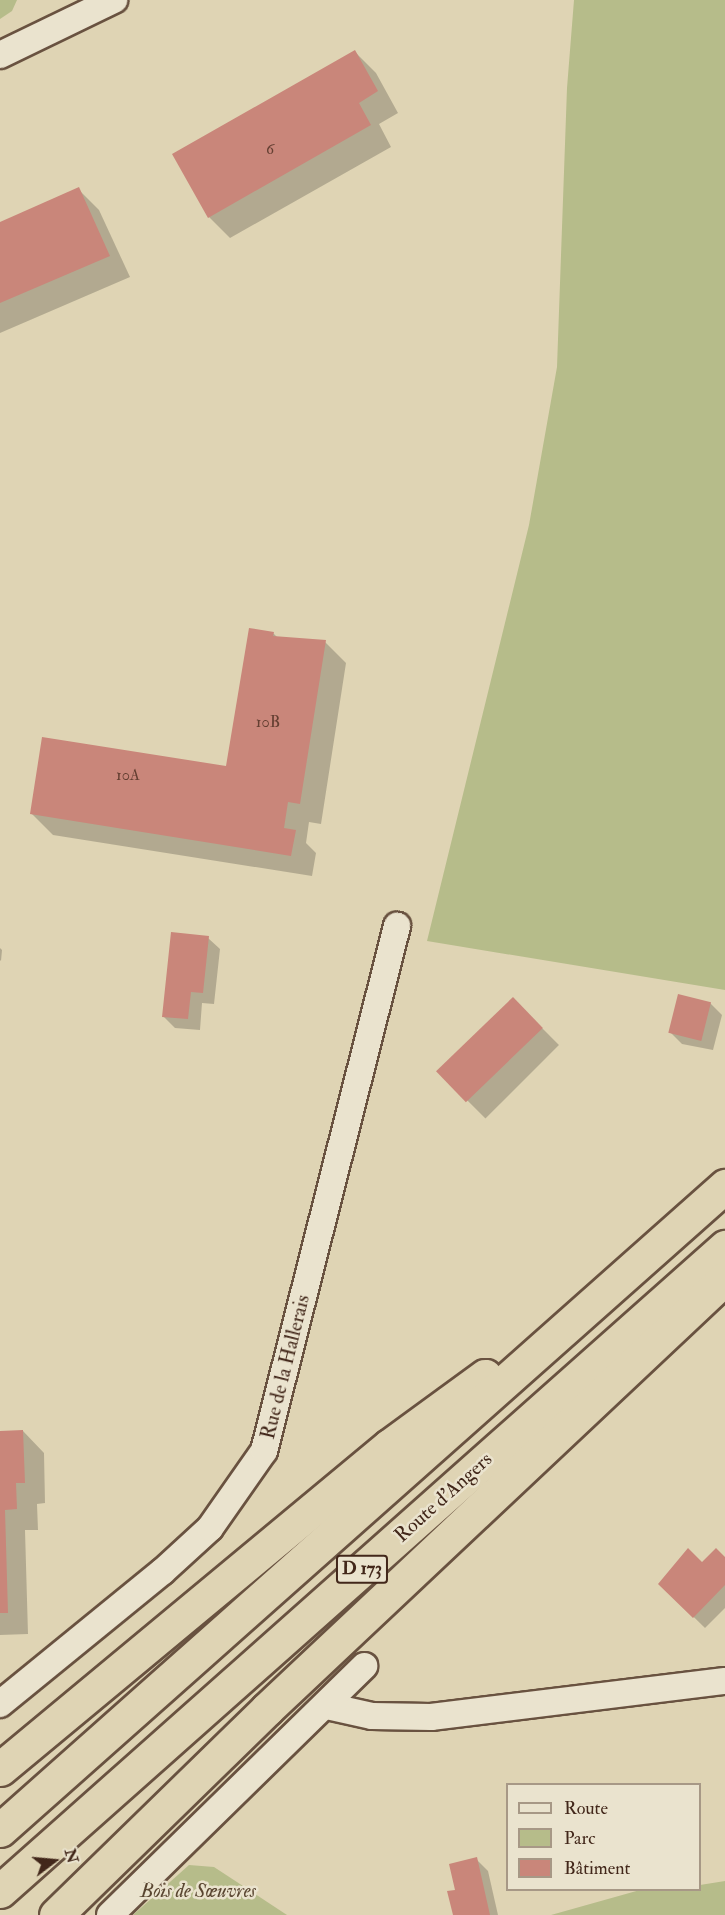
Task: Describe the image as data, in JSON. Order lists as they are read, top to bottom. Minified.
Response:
{"streets":{"highway":["Route d'Angers","D 173"],"street":["Rue de la Hallerais"]},"parks":["Bois de Sœuvres"],"house_numbers":["6","10B","10A"],"legend":["Route","Parc","Bâtiment"],"north":"right"}
